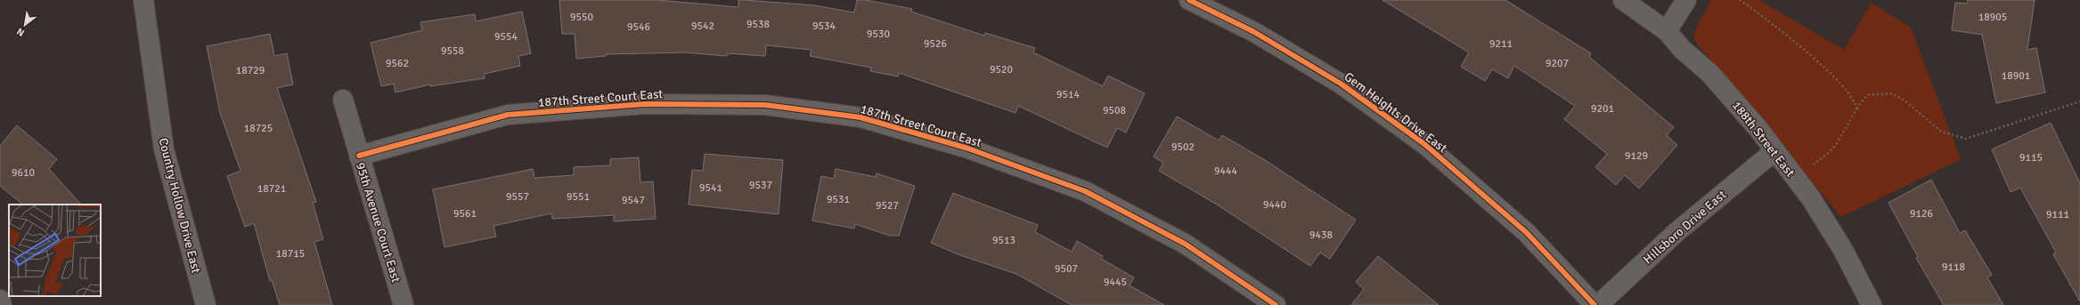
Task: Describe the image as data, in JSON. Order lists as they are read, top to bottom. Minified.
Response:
{"streets":{"street":["187th Street Court East","Gem Heights Drive East","188th Street East","Country Hollow Drive East","95th Avenue Court East","Hillsboro Drive East"]},"crossings":[["187th Street Court East","95th Avenue Court East"],["188th Street East","Hillsboro Drive East"]],"house_numbers":["9550","18905","9538","9542","9534","9546","9530","9554","9526","9211","9558","9562","9207","9520","18729","18901","9514","9201","9508","18725","9502","9129","9115","9444","9610","9537","9541","18721","9557","9551","9531","9547","9440","9527","9561","9126","9111","9438","9513","18715","9118","9507","9445"],"north":"bottom left"}
